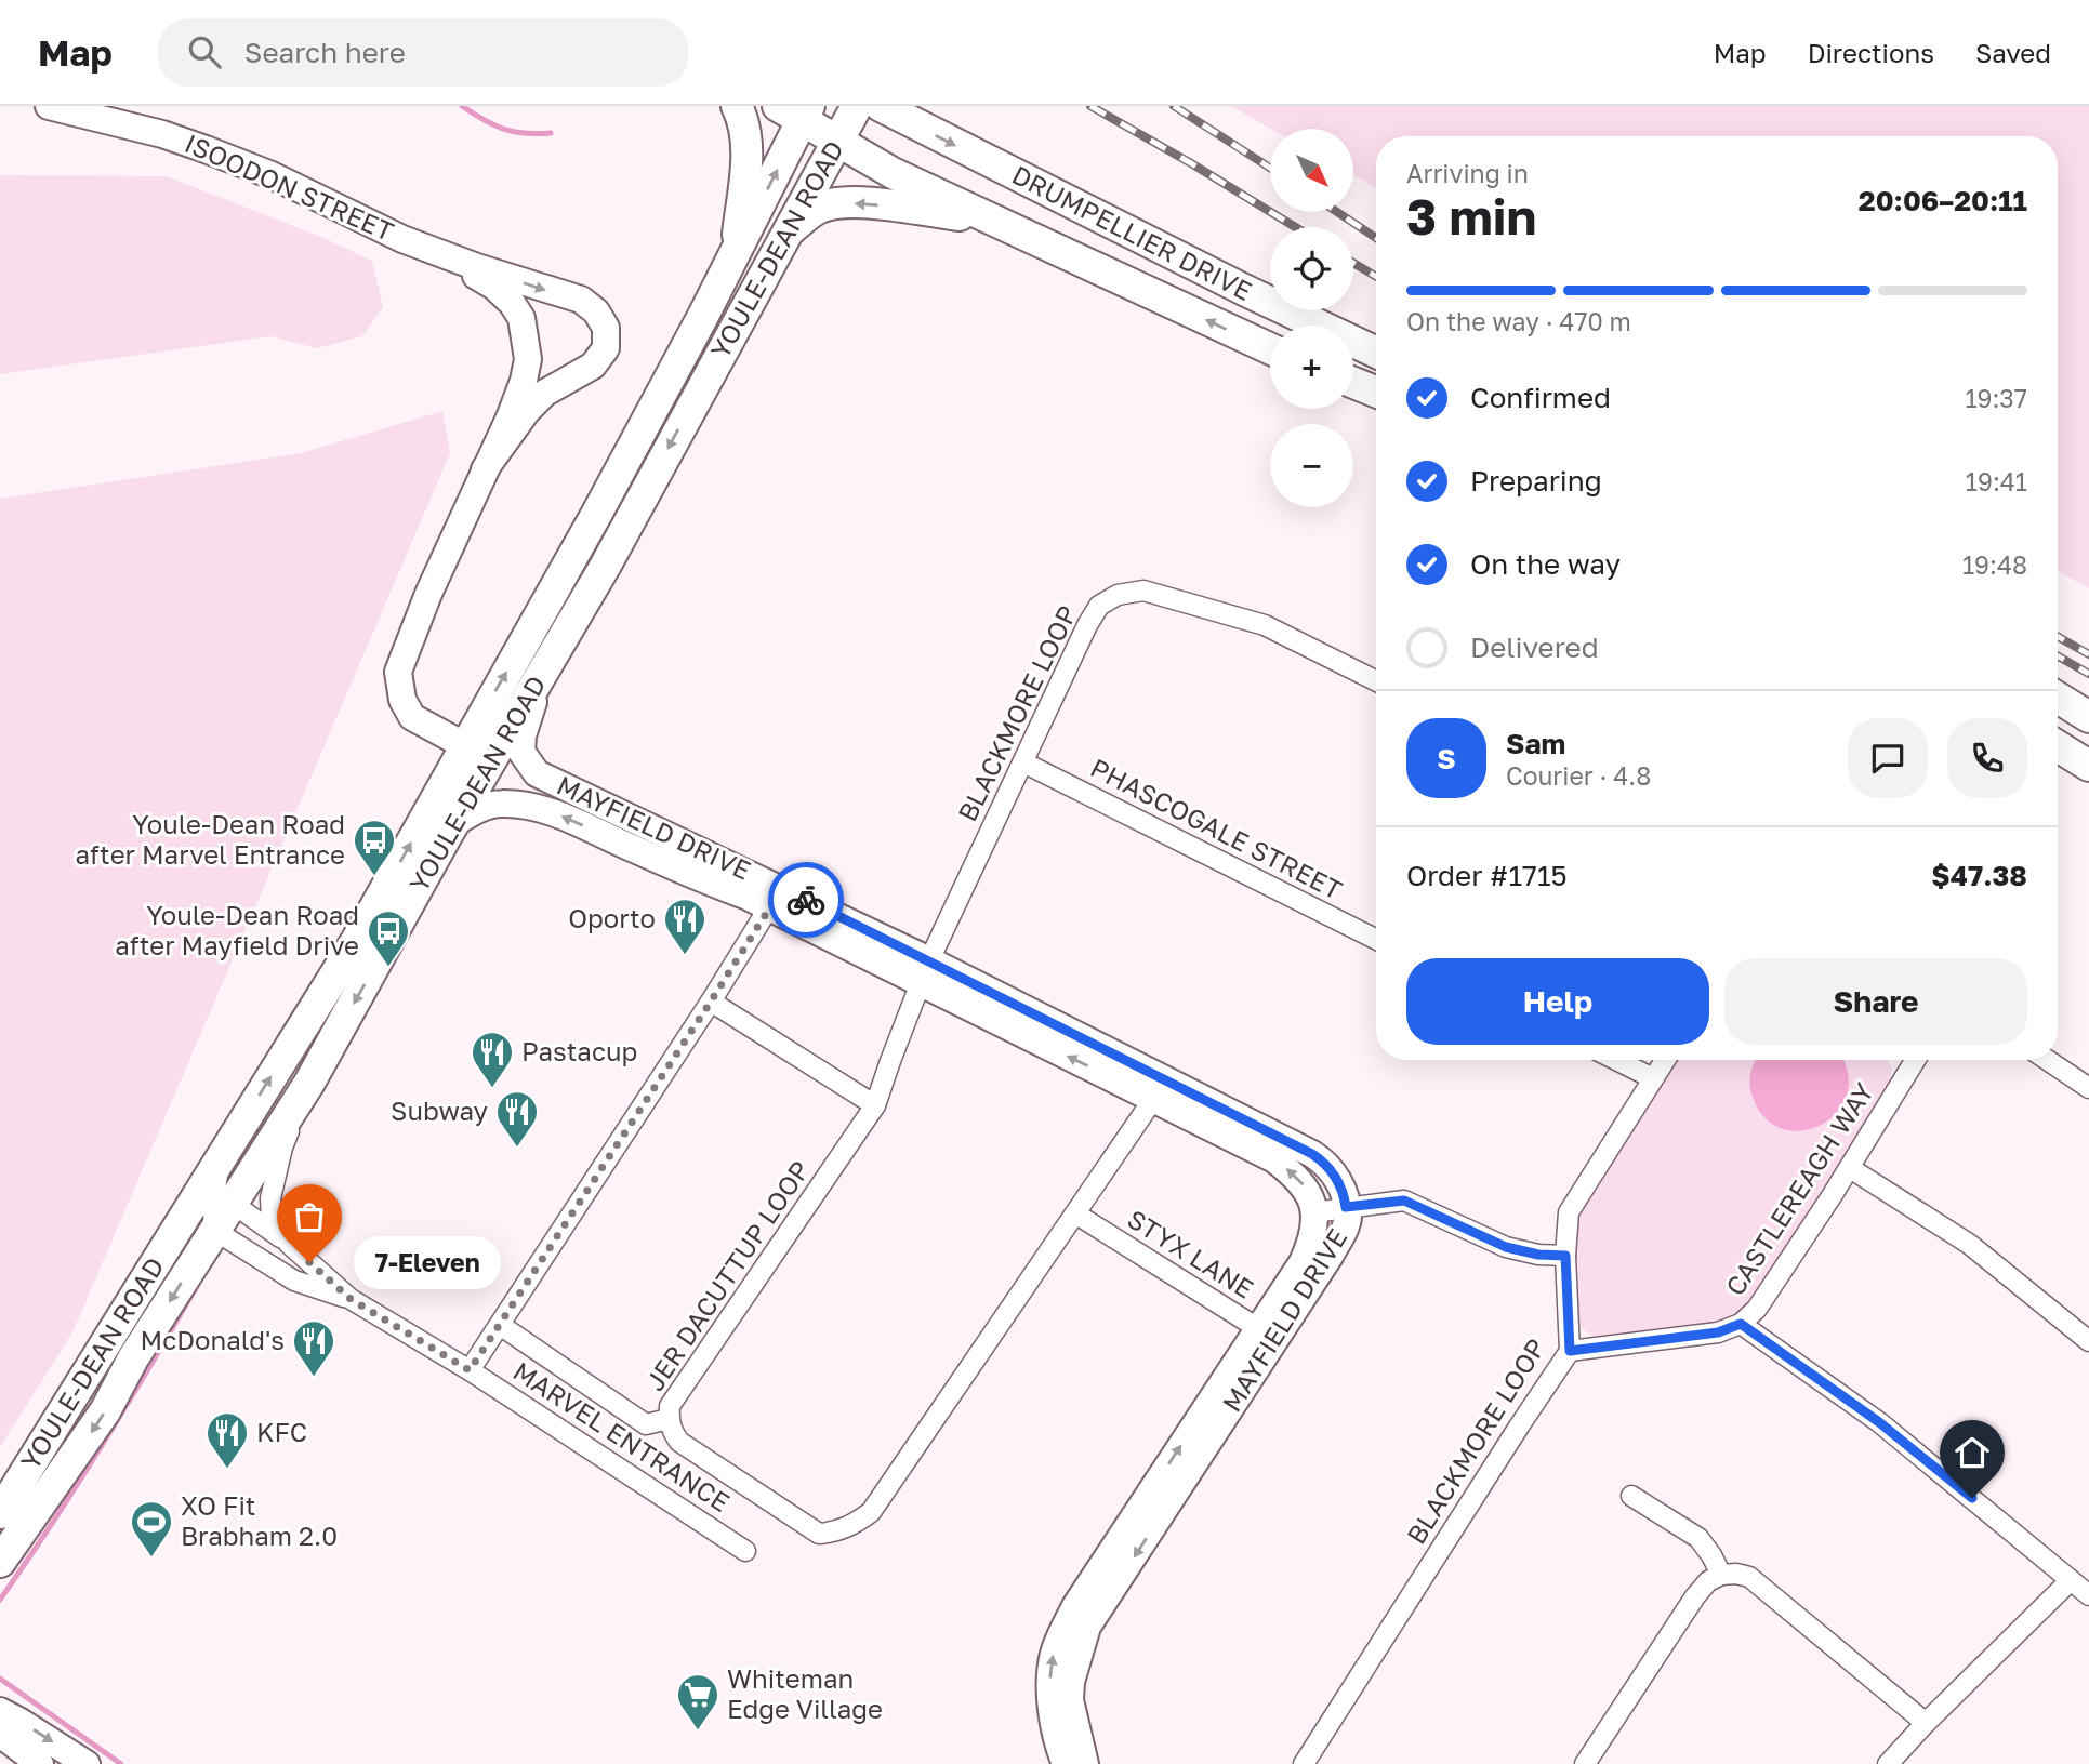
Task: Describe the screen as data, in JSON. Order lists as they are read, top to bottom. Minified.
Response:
{"streets":{"main road":["DRUMPELLIER DRIVE","YOULE-DEAN ROAD"],"street":["ISOODON STREET","BLACKMORE LOOP","MAYFIELD DRIVE","PHASCOGALE STREET","CASTLEREAGH WAY","STYX LANE","JER DACUTTUP LOOP","MARVEL ENTRANCE"]},"crossings":[["ISOODON STREET","YOULE-DEAN ROAD"],["DRUMPELLIER DRIVE","YOULE-DEAN ROAD"],["YOULE-DEAN ROAD","MAYFIELD DRIVE"],["YOULE-DEAN ROAD","MARVEL ENTRANCE"],["BLACKMORE LOOP","MAYFIELD DRIVE"],["BLACKMORE LOOP","PHASCOGALE STREET"],["BLACKMORE LOOP","CASTLEREAGH WAY"],["BLACKMORE LOOP","JER DACUTTUP LOOP"],["MAYFIELD DRIVE","STYX LANE"],["MAYFIELD DRIVE","JER DACUTTUP LOOP"],["STYX LANE","JER DACUTTUP LOOP"]],"places":{"bus stop":["Youle-Dean Road after Marvel Entrance","Youle-Dean Road after Mayfield Drive"],"restaurant":["Oporto","Pastacup","Subway","McDonald's","KFC"],"other":["7-Eleven"],"sports":["XO Fit Brabham 2.0"],"supermarket":["Whiteman Edge Village"]},"north":"bottom right","page":{"header":"Map","search":"Search here","nav":["Map","Directions","Saved"],"map_buttons":["+","−"],"heading":["3 min","Arriving in","20:06–20:11"],"panel":["Sam","Courier · 4.8","Order #1715","$47.38"],"bar":"On the way · 470 m","list":[["Confirmed","19:37"],["Preparing","19:41"],["On the way","19:48"],"Delivered"],"round":"S","buttons":["Help","Share"],"bubble":"7-Eleven"}}
